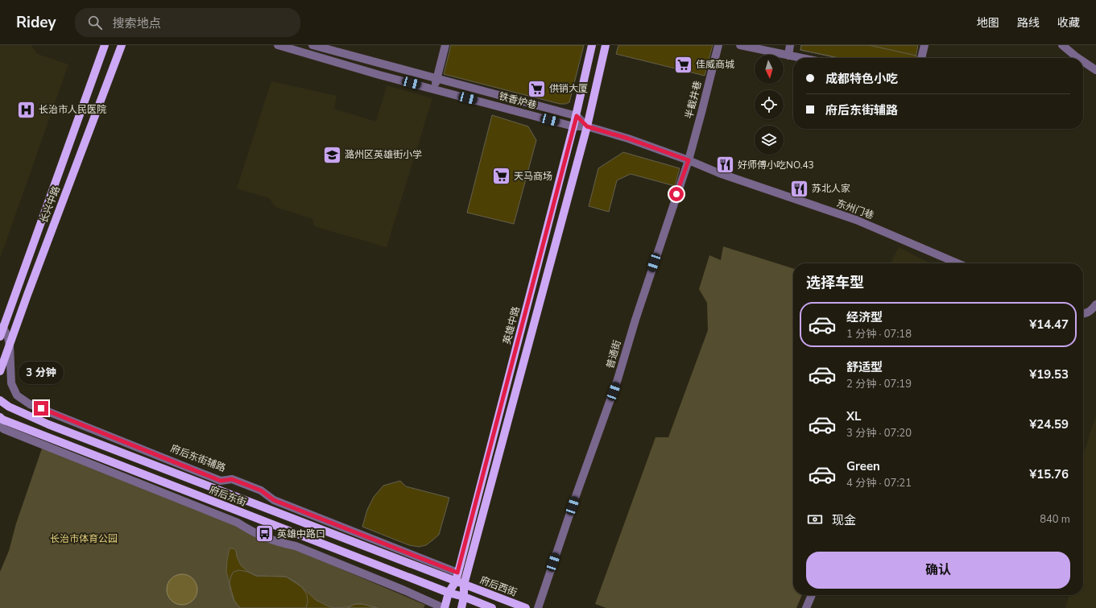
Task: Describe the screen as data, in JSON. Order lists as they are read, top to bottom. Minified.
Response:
{"streets":{"main road":["长兴中路","英雄中路","府后东街","府后西街"],"street":["半截井巷","铁香炉巷","东州门巷","普通街","府后东街辅路"]},"crossings":[["半截井巷","东州门巷"],["半截井巷","普通街"],["铁香炉巷","东州门巷"],["铁香炉巷","英雄中路"],["长兴中路","府后东街辅路"],["东州门巷","普通街"],["英雄中路","府后东街辅路"],["英雄中路","府后东街"],["府后东街","府后西街"]],"parks":["长治市体育公园"],"places":{"supermarket":["佳威商城","供销大厦","天马商场"],"hospital":["长治市人民医院"],"school or university":["潞州区英雄街小学"],"restaurant":["好师傅小吃NO.43","苏北人家"],"bus stop":["英雄中路口"]},"north":"bottom","page":{"header":"Ridey","search":"搜索地点","nav":["地图","路线","收藏"],"banner":["成都特色小吃","府后东街辅路"],"heading":"选择车型","list":[{"name":"经济型","note":"1 分钟 · 07:18","value":"¥14.47"},{"name":"舒适型","note":"2 分钟 · 07:19","value":"¥19.53"},{"name":"XL","note":"3 分钟 · 07:20","value":"¥24.59"},{"name":"Green","note":"4 分钟 · 07:21","value":"¥15.76"}],"bubble":"3 分钟","pay":["现金","840 m"],"buttons":"确认"}}
